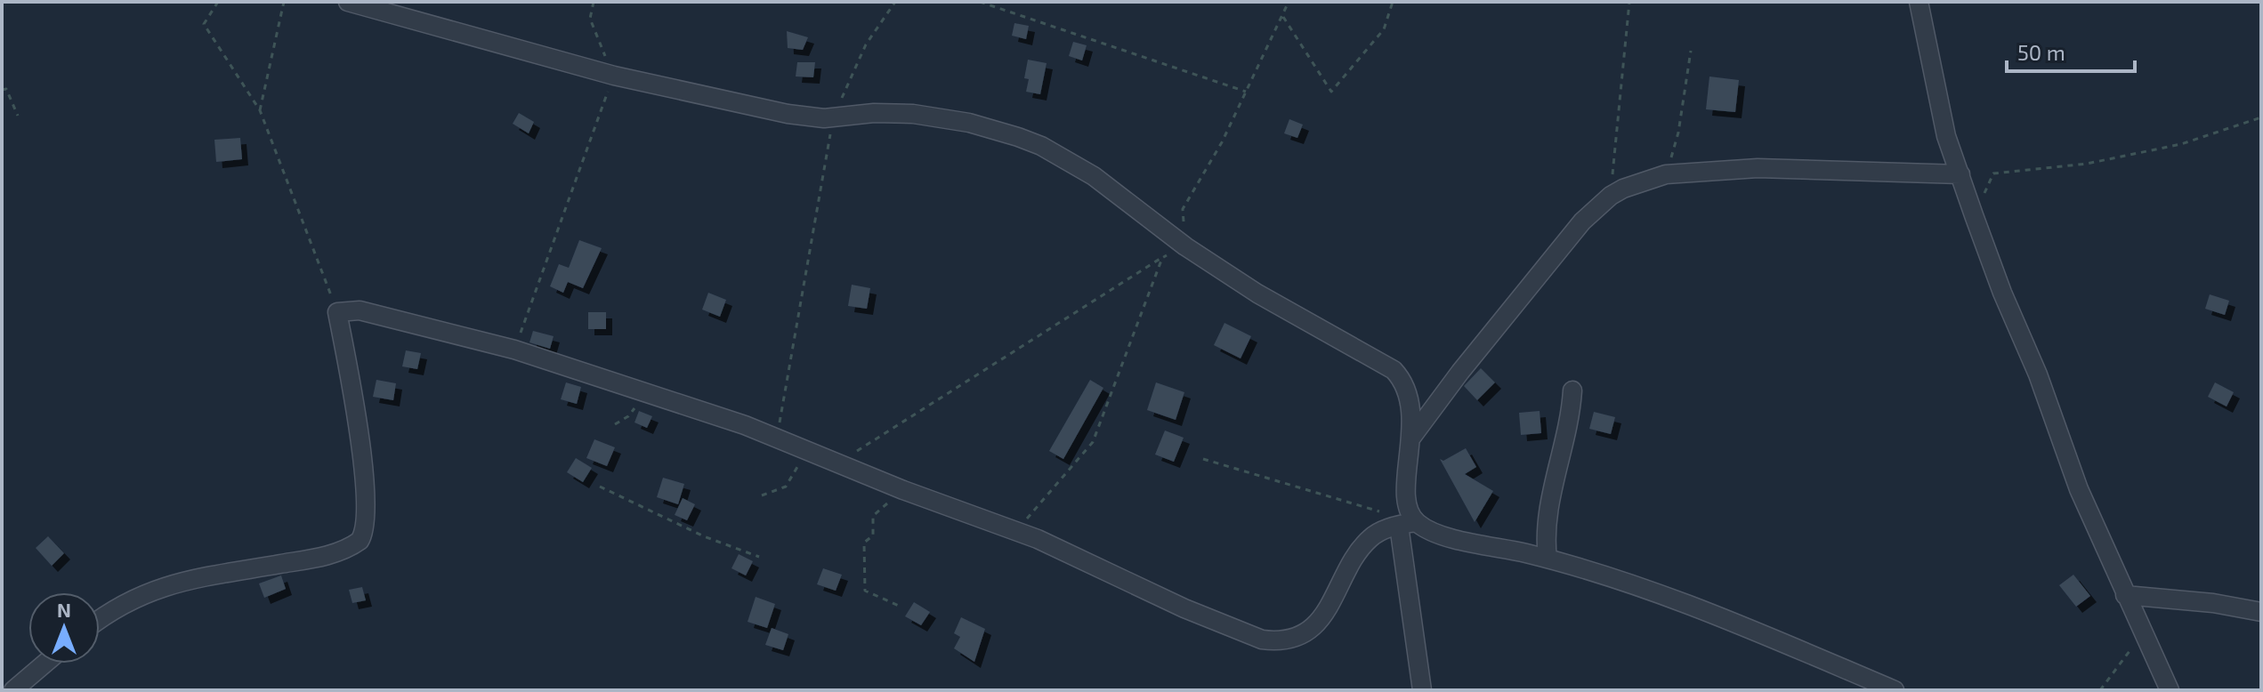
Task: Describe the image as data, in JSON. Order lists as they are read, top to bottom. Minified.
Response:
{"scale_bar":"50 m","north":"top"}
